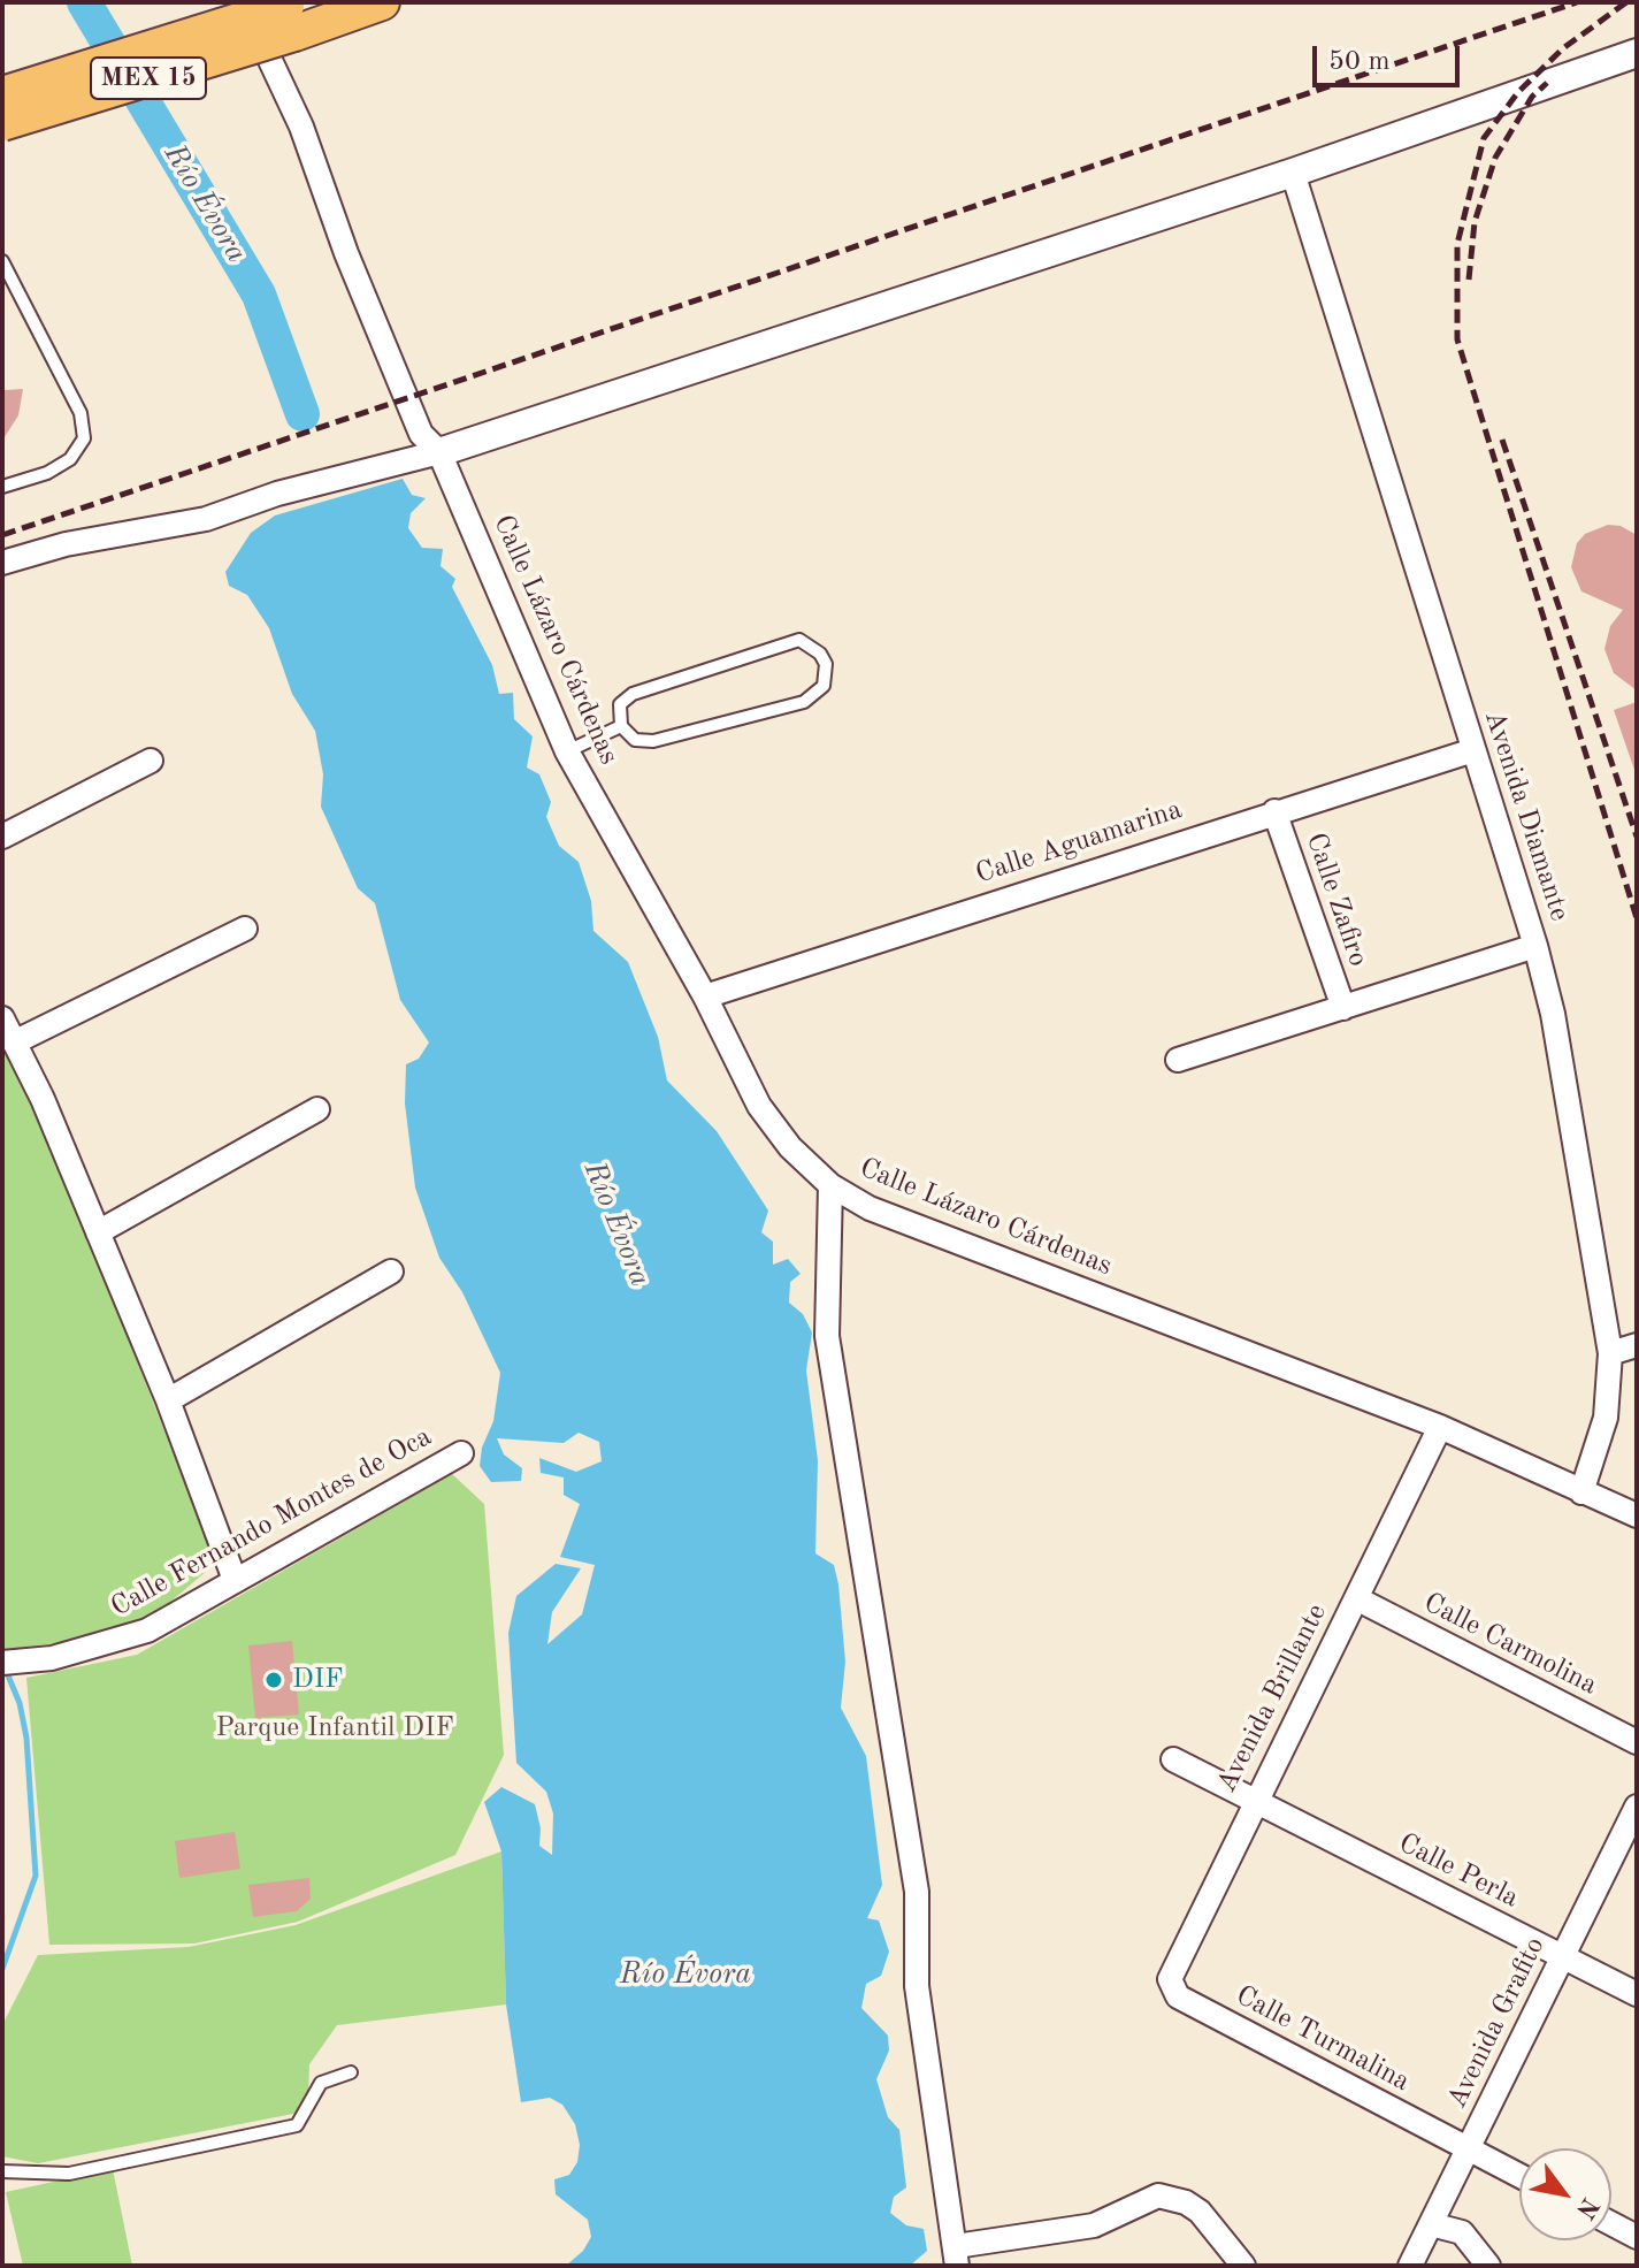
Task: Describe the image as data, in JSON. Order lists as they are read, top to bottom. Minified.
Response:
{"streets":{"main road":["MEX 15"],"street":["Calle Lázaro Cárdenas","Avenida Diamante","Calle Aguamarina","Calle Zafiro","Calle Fernando Montes de Oca","Calle Carmolina","Avenida Brillante","Calle Perla","Avenida Grafito","Calle Turmalina"]},"crossings":[["Calle Lázaro Cárdenas","Avenida Diamante"],["Calle Lázaro Cárdenas","Calle Aguamarina"],["Calle Lázaro Cárdenas","Avenida Brillante"],["Avenida Diamante","Calle Aguamarina"],["Calle Aguamarina","Calle Zafiro"],["Calle Carmolina","Avenida Brillante"],["Avenida Brillante","Calle Perla"],["Avenida Brillante","Calle Turmalina"],["Calle Perla","Avenida Grafito"],["Avenida Grafito","Calle Turmalina"]],"water":["Río Évora"],"parks":["Parque Infantil DIF"],"places":["DIF"],"scale_bar":"50 m","north":"bottom right"}
